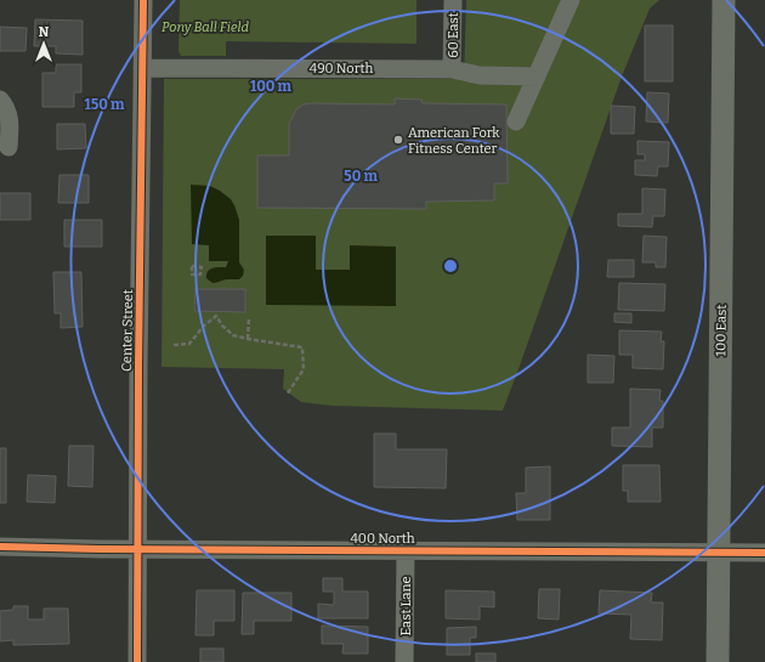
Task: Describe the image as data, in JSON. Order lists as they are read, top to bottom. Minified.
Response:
{"streets":{"main road":["100 East"],"street":["60 East","490 North","Center Street","400 North","East Lane"]},"crossings":[["60 East","490 North"],["490 North","Center Street"],["Center Street","400 North"],["100 East","400 North"],["400 North","East Lane"]],"parks":["Pony Ball Field"],"places":["American Fork Fitness Center"],"north":"top","rings":["100 m","150 m","50 m"]}
